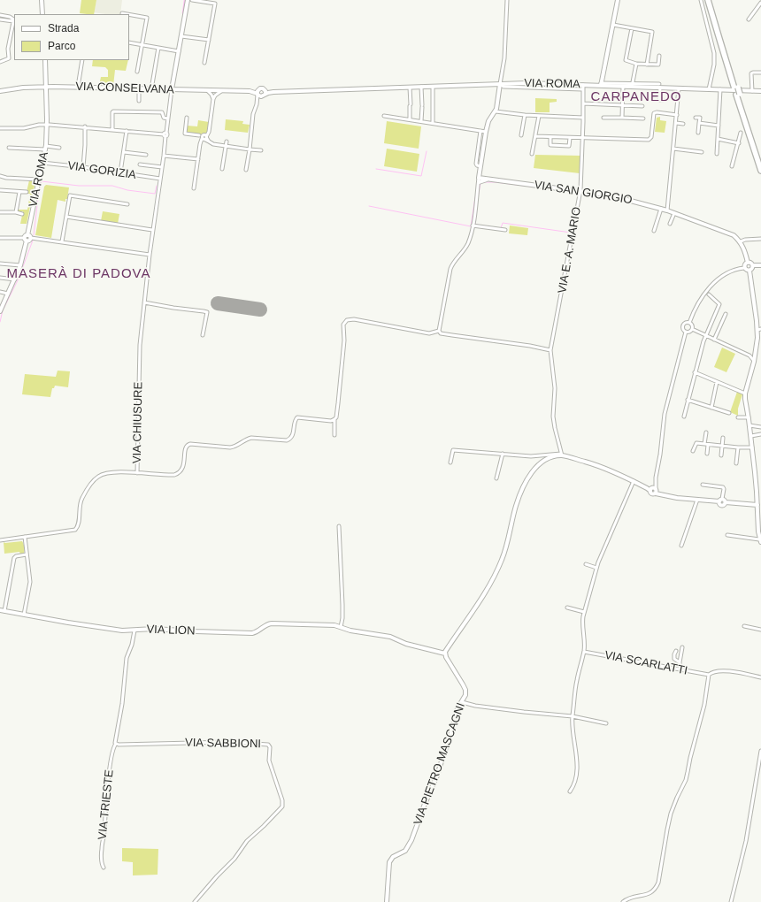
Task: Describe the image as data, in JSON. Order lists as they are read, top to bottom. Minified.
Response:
{"streets":{"street":["VIA ROMA","VIA CONSELVANA","VIA GORIZIA","VIA SAN GIORGIO","VIA E. A. MARIO","VIA CHIUSURE","VIA LION","VIA SCARLATTI","VIA SABBIONI","VIA PIETRO MASCAGNI","VIA TRIESTE"]},"crossings":[["VIA ROMA","VIA CONSELVANA"],["VIA ROMA","VIA GORIZIA"],["VIA ROMA","VIA E. A. MARIO"],["VIA CONSELVANA","VIA CHIUSURE"],["VIA GORIZIA","VIA CHIUSURE"],["VIA SAN GIORGIO","VIA E. A. MARIO"],["VIA LION","VIA PIETRO MASCAGNI"],["VIA LION","VIA TRIESTE"],["VIA SABBIONI","VIA TRIESTE"]],"districts":["CARPANEDO","MASERÀ DI PADOVA"],"legend":["Strada","Parco"]}
